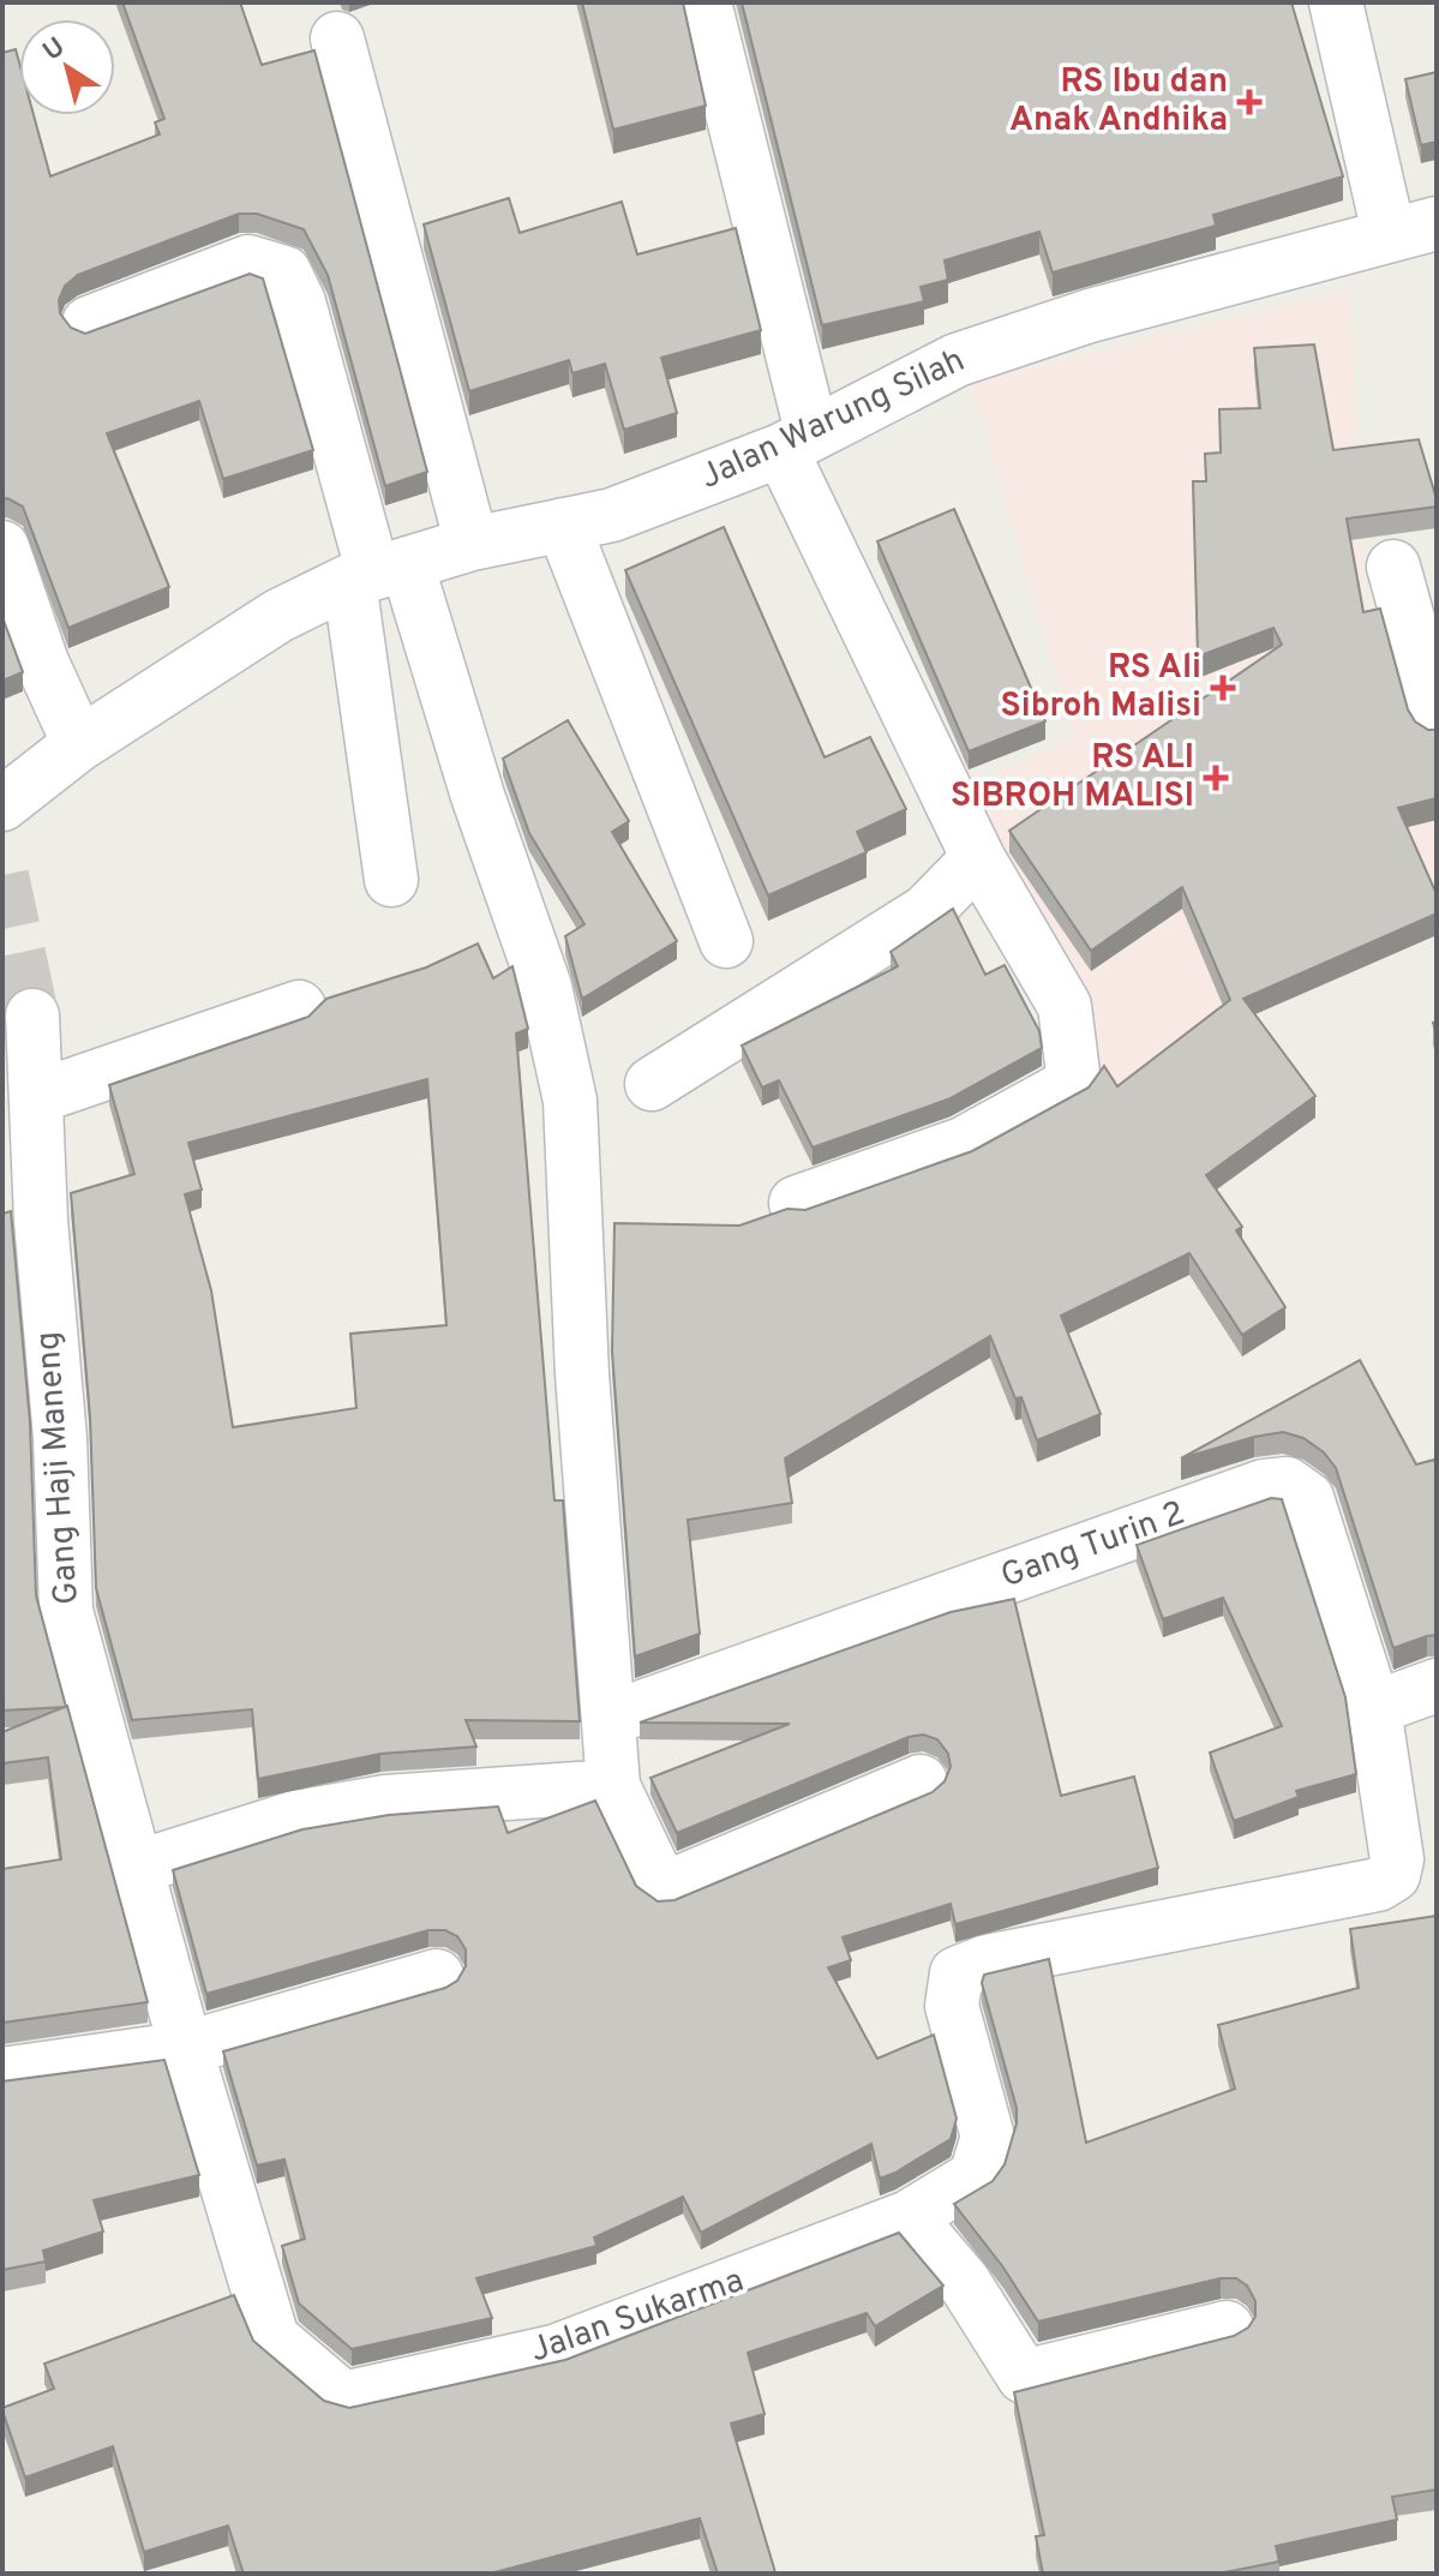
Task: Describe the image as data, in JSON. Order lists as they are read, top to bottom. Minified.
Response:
{"streets":{"street":["Jalan Warung Silah","Gang Haji Maneng","Gang Turin 2","Jalan Sukarma"]},"crossings":[["Gang Haji Maneng","Jalan Sukarma"]],"places":{"health":["RS Ibu dan Anak Andhika","RS Ali Sibroh Malisi","RS ALI SIBROH MALISI"]},"north":"top left"}
